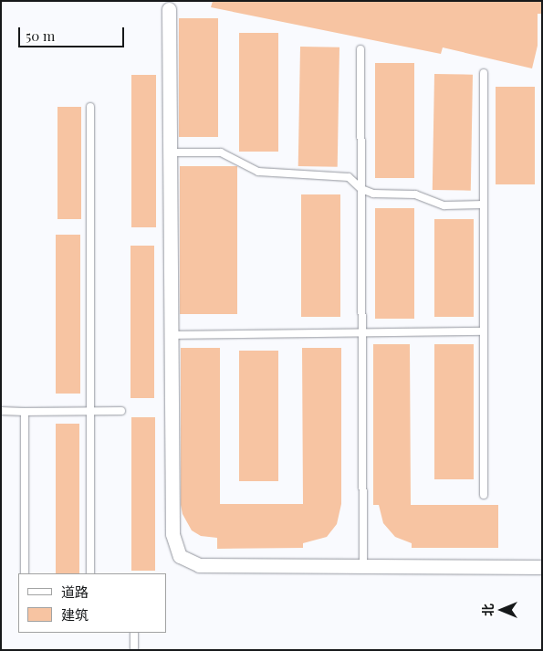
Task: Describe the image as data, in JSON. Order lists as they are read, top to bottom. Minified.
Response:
{"legend":["道路","建筑"],"scale_bar":"50 m","north":"left"}
